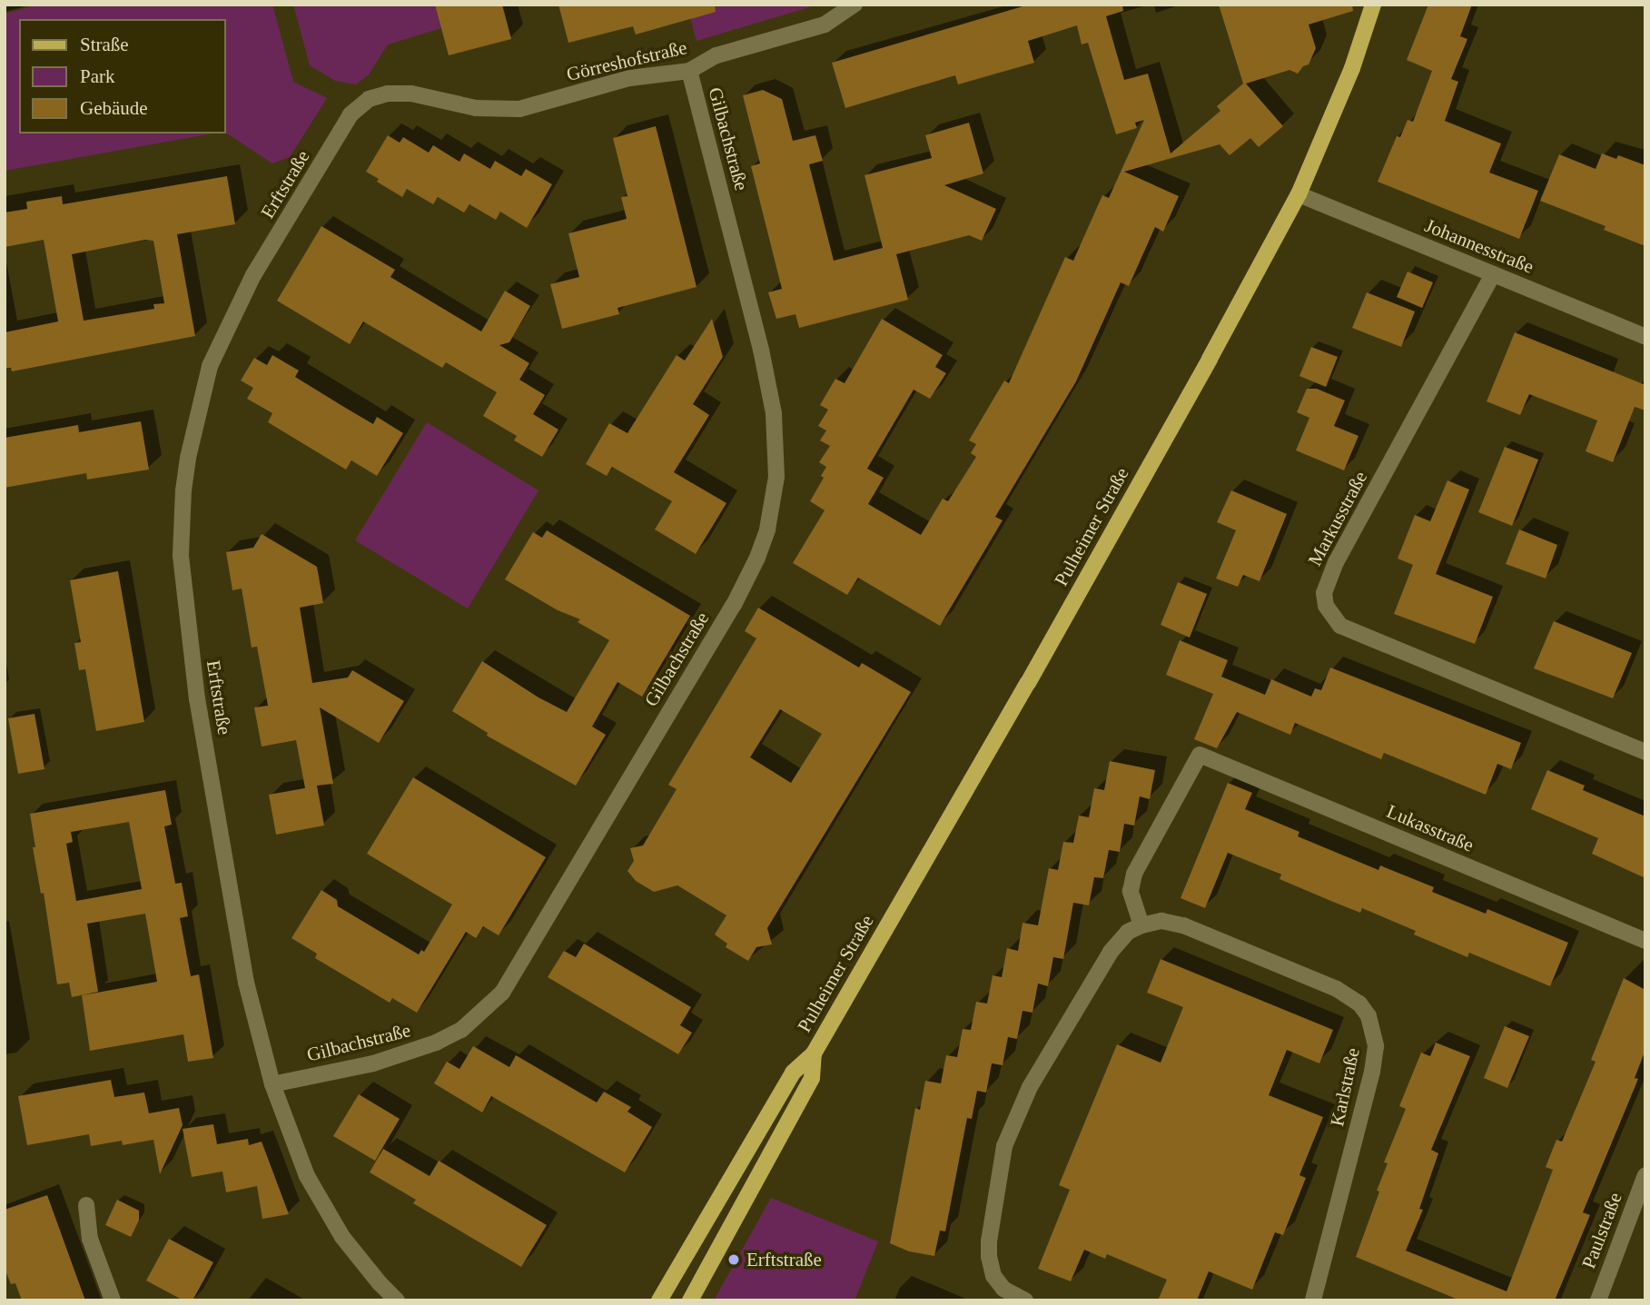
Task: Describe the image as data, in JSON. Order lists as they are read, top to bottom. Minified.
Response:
{"streets":{"main road":["Pulheimer Straße"],"street":["Görreshofstraße","Gilbachstraße","Erftstraße","Johannesstraße","Markusstraße","Lukasstraße","Karlstraße","Paulstraße"]},"crossings":[["Görreshofstraße","Gilbachstraße"],["Görreshofstraße","Erftstraße"],["Gilbachstraße","Erftstraße"],["Johannesstraße","Markusstraße"],["Johannesstraße","Pulheimer Straße"],["Lukasstraße","Karlstraße"]],"places":["Erftstraße"],"legend":["Straße","Park","Gebäude"]}
